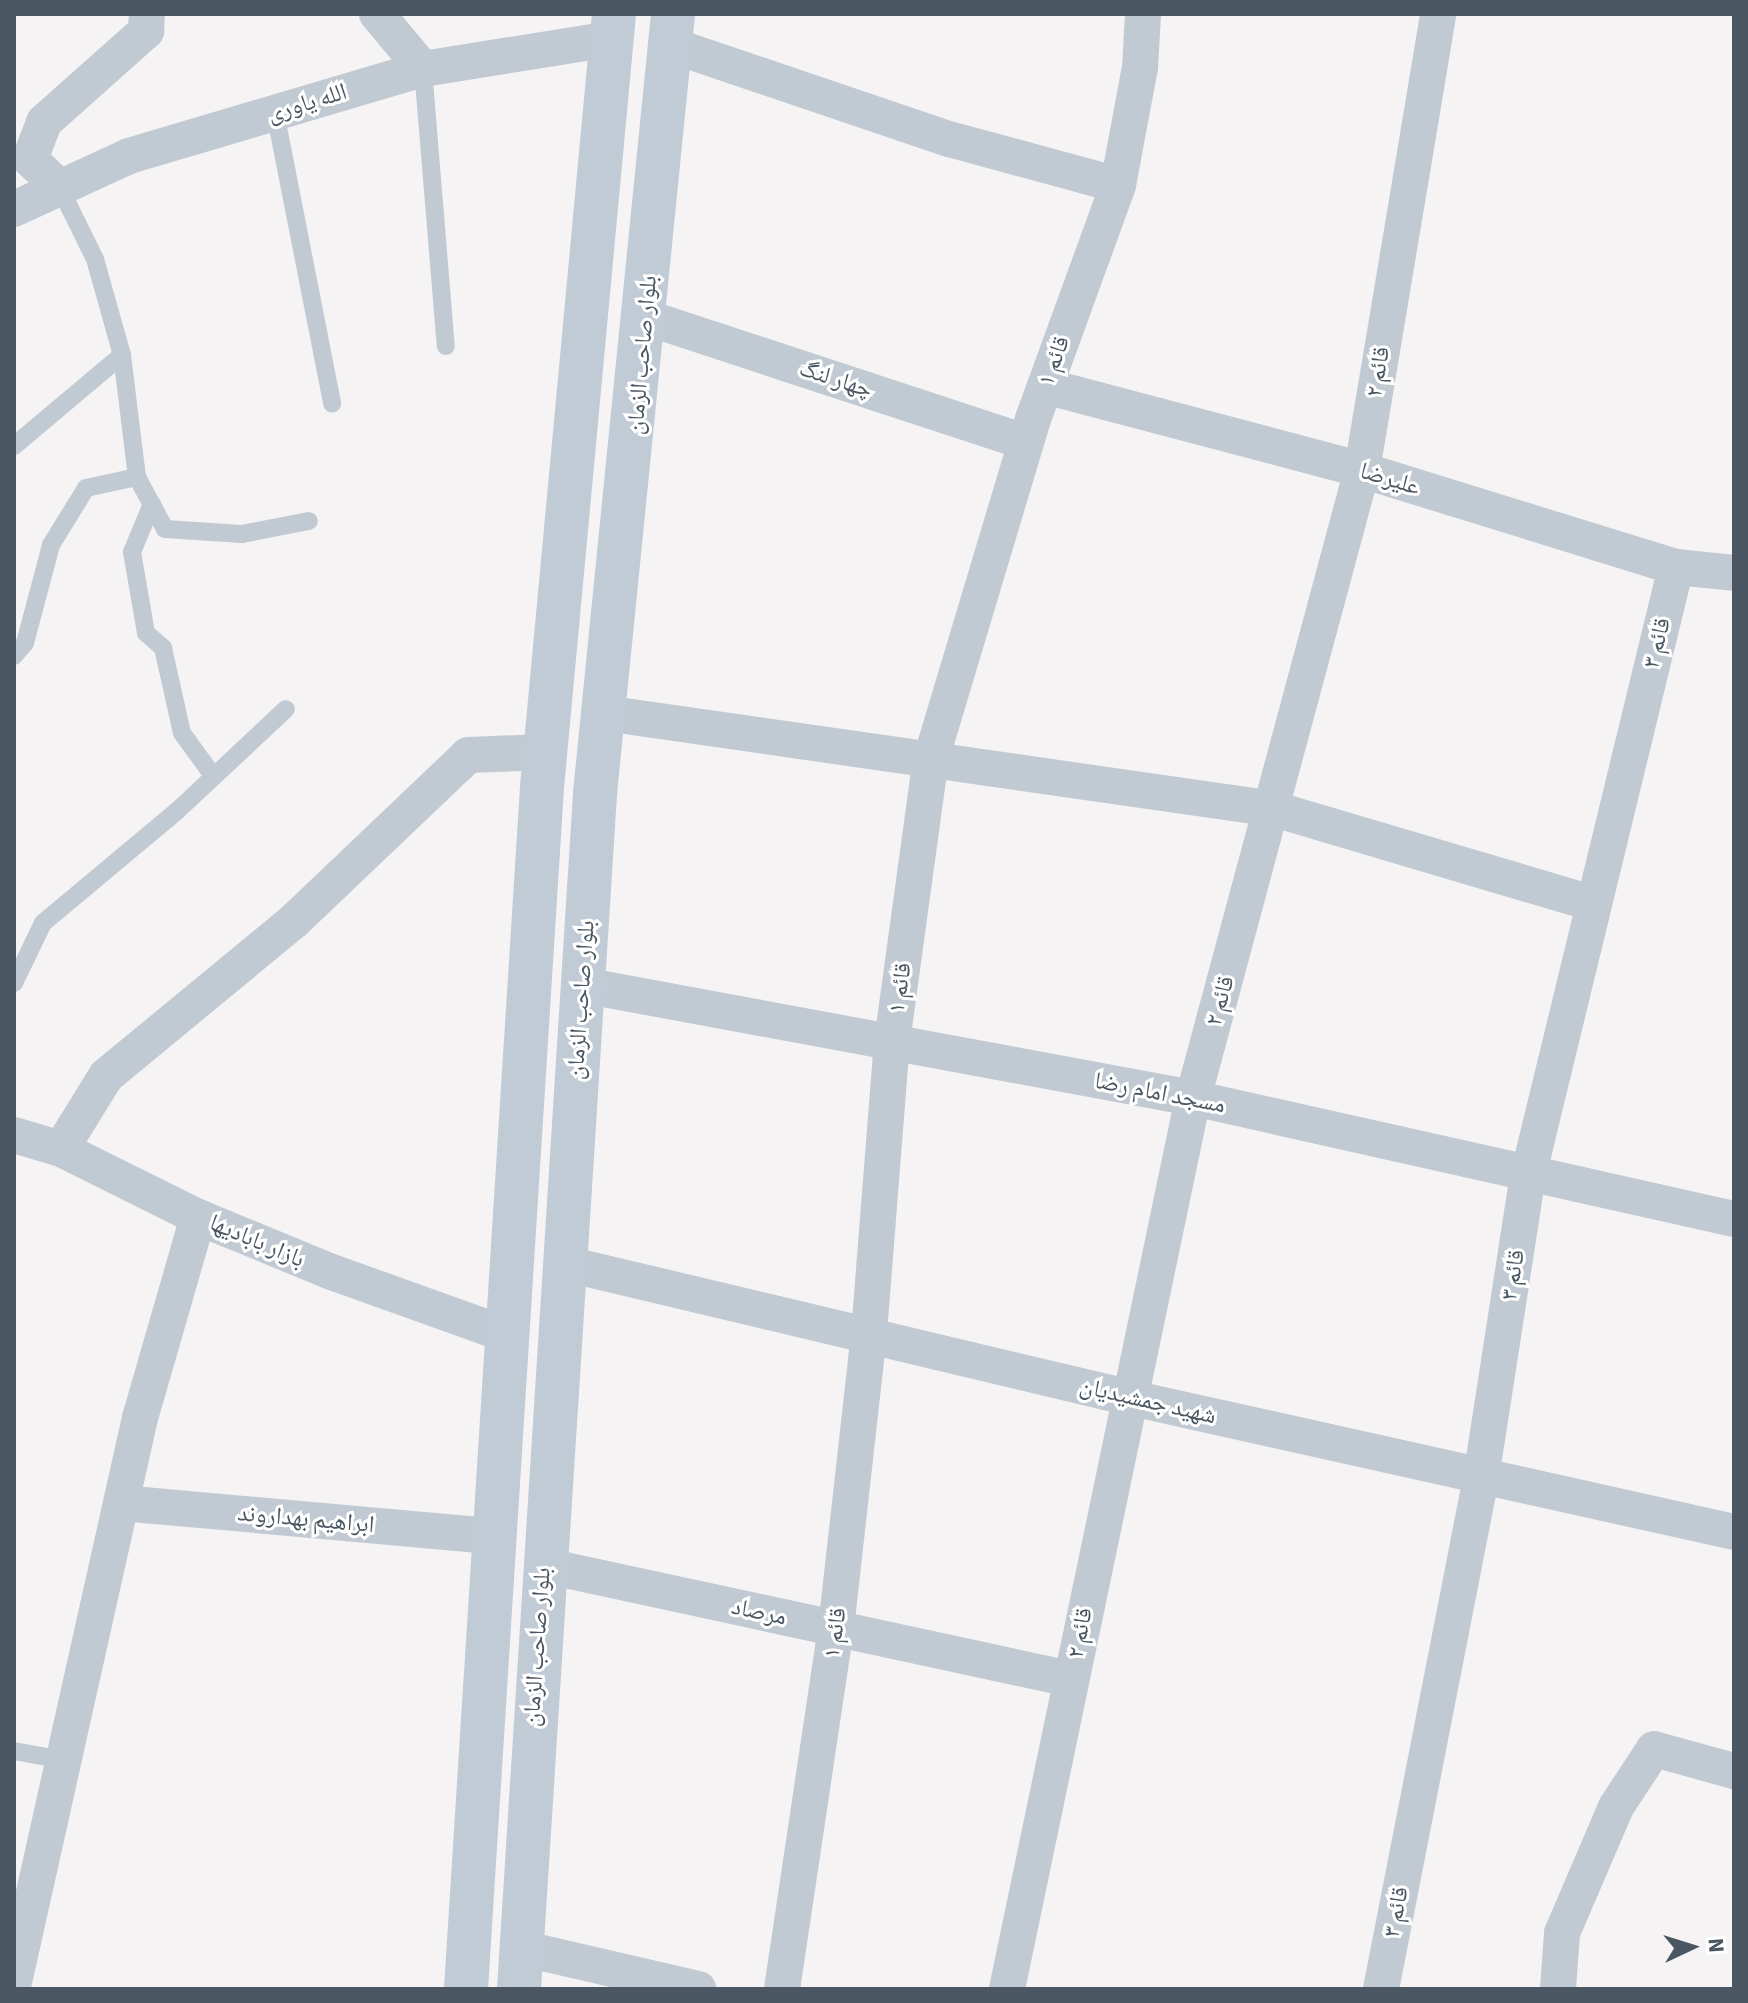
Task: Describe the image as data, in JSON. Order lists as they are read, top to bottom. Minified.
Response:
{"streets":{"main road":["بلوار صاحب الزمان"],"street":["الله یاوری","قائم ۱","قائم ۲","چهار لنگ","علیرضا","قائم ۳","مسجد امام رضا","بازار بابادیها","شهید جمشیدیان","ابراهیم بهداروند","مرصاد"]},"crossings":[["بلوار صاحب الزمان","چهار لنگ"],["بلوار صاحب الزمان","مسجد امام رضا"],["بلوار صاحب الزمان","شهید جمشیدیان"],["بلوار صاحب الزمان","مرصاد"],["قائم ۱","چهار لنگ"],["قائم ۱","علیرضا"],["قائم ۱","مسجد امام رضا"],["قائم ۱","شهید جمشیدیان"],["قائم ۱","مرصاد"],["قائم ۲","علیرضا"],["قائم ۲","مسجد امام رضا"],["قائم ۲","شهید جمشیدیان"],["قائم ۲","مرصاد"],["علیرضا","قائم ۳"],["قائم ۳","مسجد امام رضا"],["قائم ۳","شهید جمشیدیان"]],"north":"right"}
